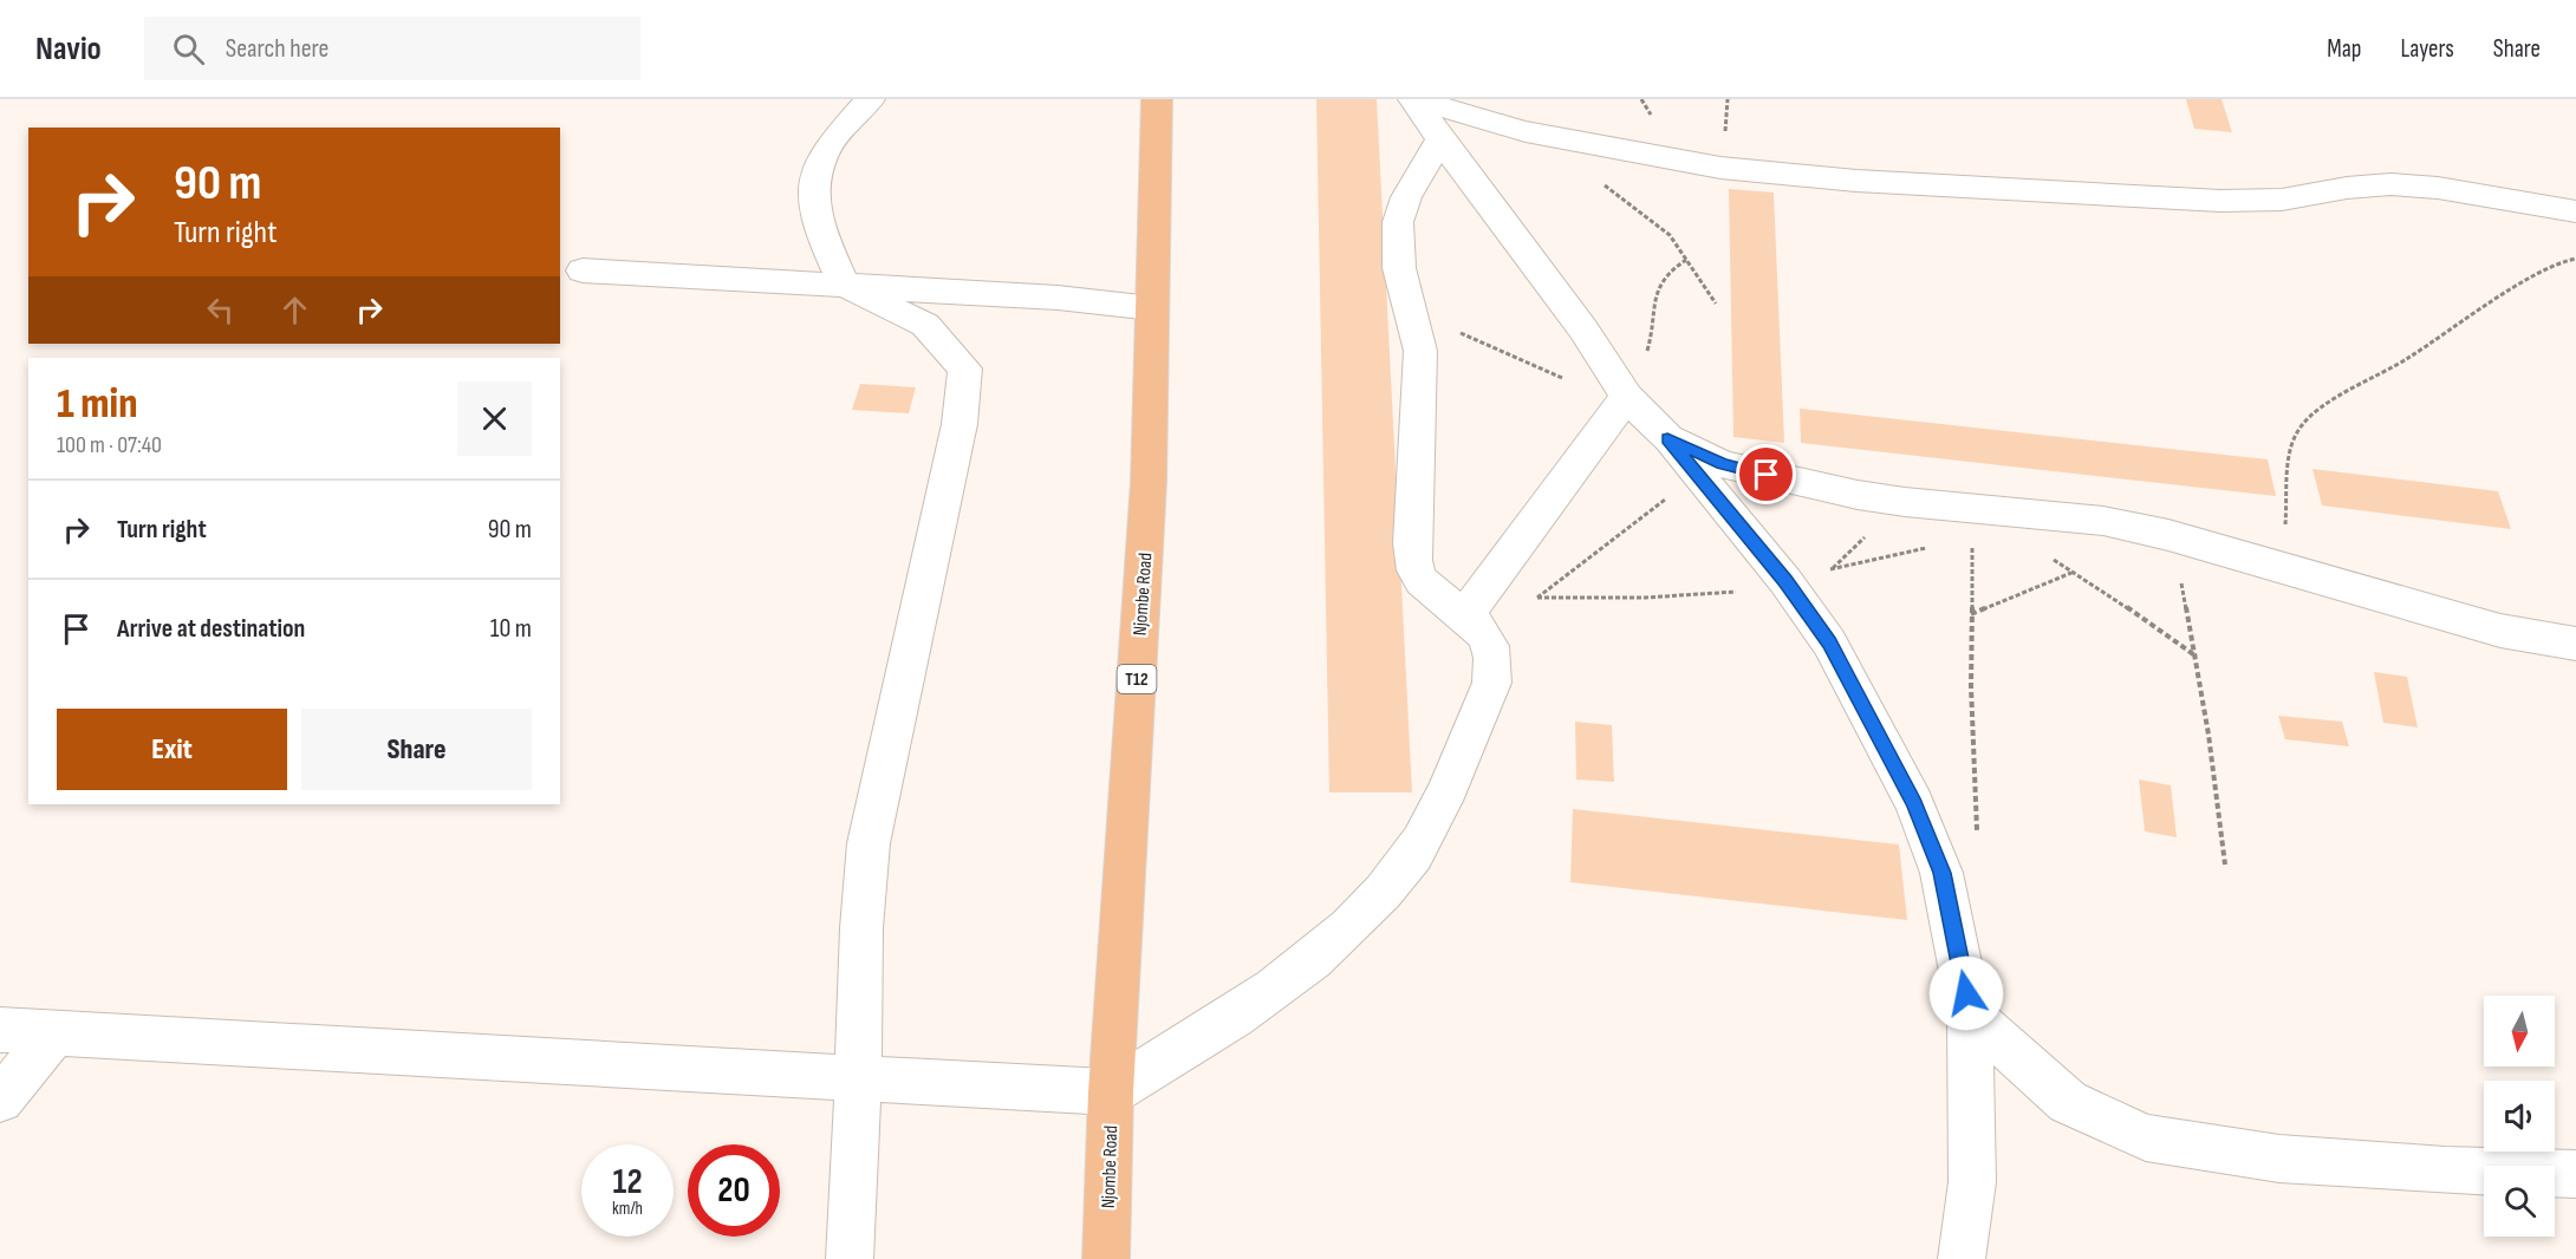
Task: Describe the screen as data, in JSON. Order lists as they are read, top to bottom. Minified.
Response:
{"streets":{"highway":["Njombe Road","T12"]},"north":"bottom","page":{"header":"Navio","search":"Search here","nav":["Map","Layers","Share"],"turn":["90 m","Turn right"],"heading":["1 min","100 m · 07:40"],"list":[{"name":"Turn right","value":"90 m"},{"name":"Arrive at destination","value":"10 m"}],"buttons":["Exit","Share"],"speed":"12 km/h","limit":"20"}}
